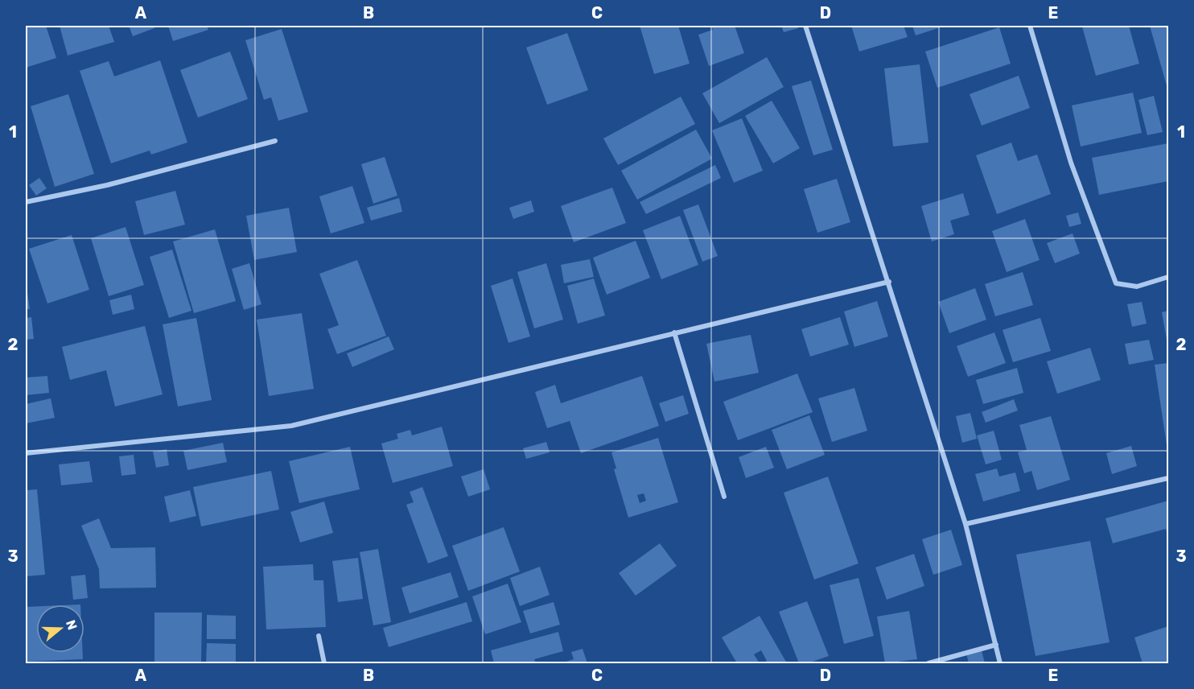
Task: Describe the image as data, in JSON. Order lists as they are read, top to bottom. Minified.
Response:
{"north":"right","grid":{"columns":["A","B","C","D","E"],"rows":["1","2","3"]}}
